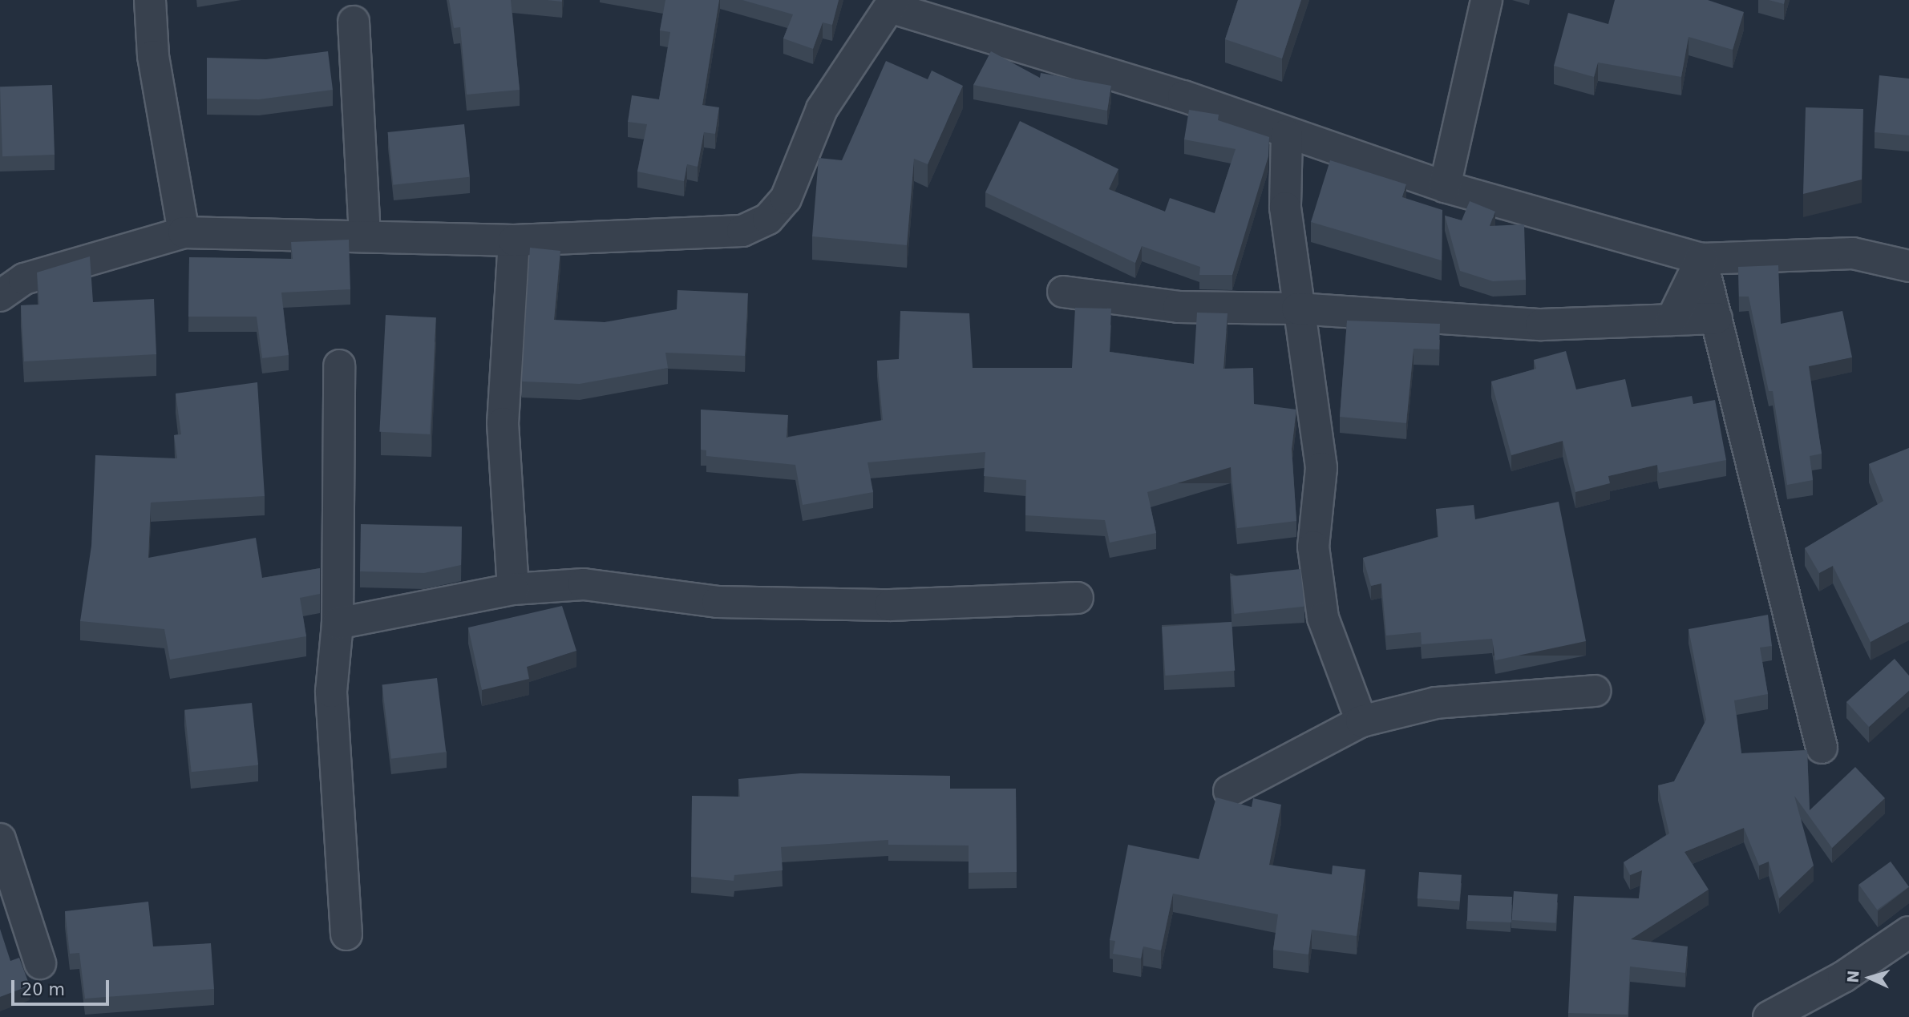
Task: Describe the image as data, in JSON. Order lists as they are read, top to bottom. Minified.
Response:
{"scale_bar":"20 m","north":"left"}
